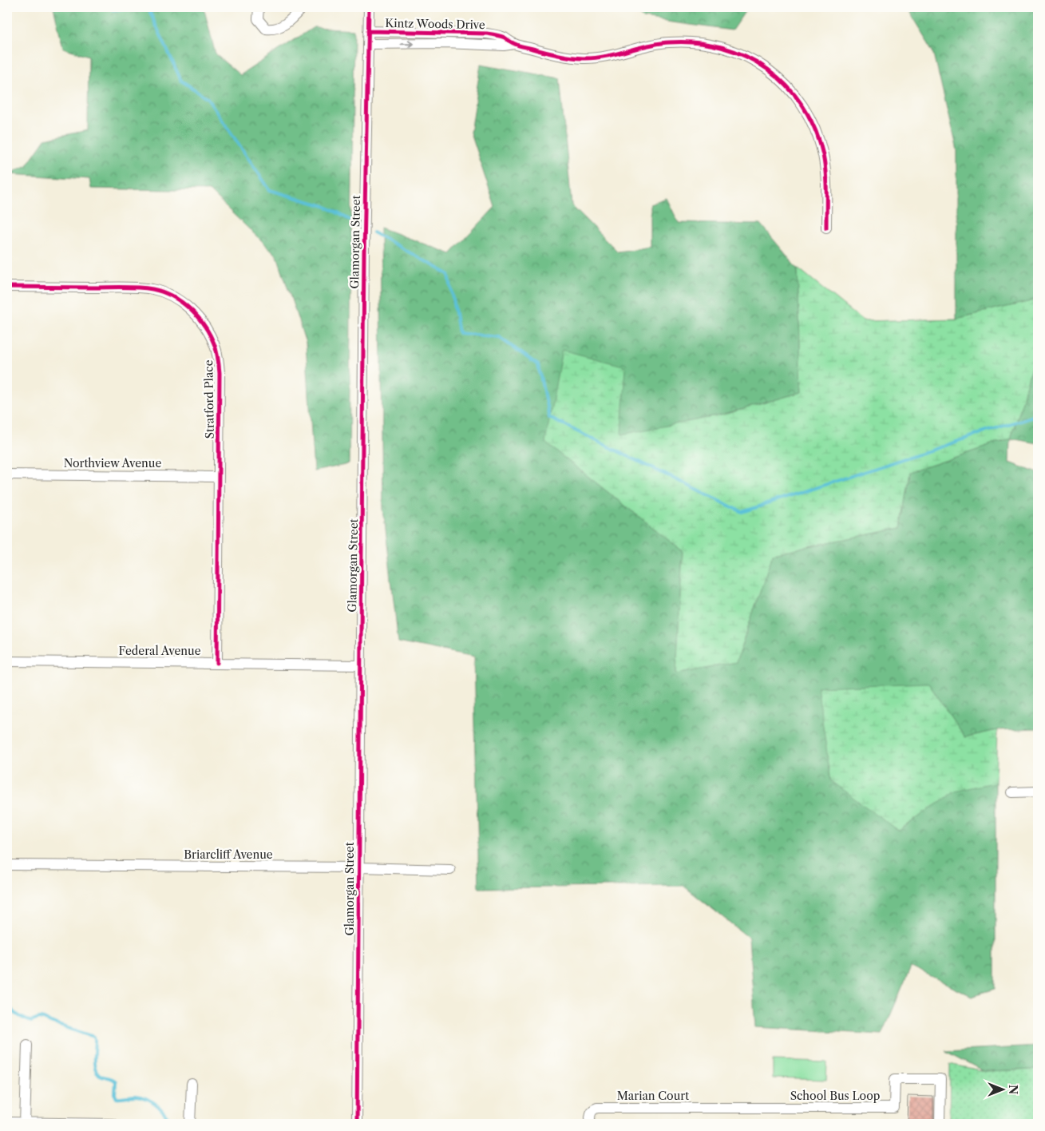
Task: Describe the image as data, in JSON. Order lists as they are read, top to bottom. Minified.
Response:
{"streets":{"street":["Kintz Woods Drive","Glamorgan Street","Stratford Place","Northview Avenue","Federal Avenue","Briarcliff Avenue","Marian Court","School Bus Loop"]},"crossings":[["Kintz Woods Drive","Glamorgan Street"],["Glamorgan Street","Federal Avenue"],["Glamorgan Street","Briarcliff Avenue"],["Stratford Place","Northview Avenue"],["Stratford Place","Federal Avenue"],["Marian Court","School Bus Loop"]],"north":"right"}
